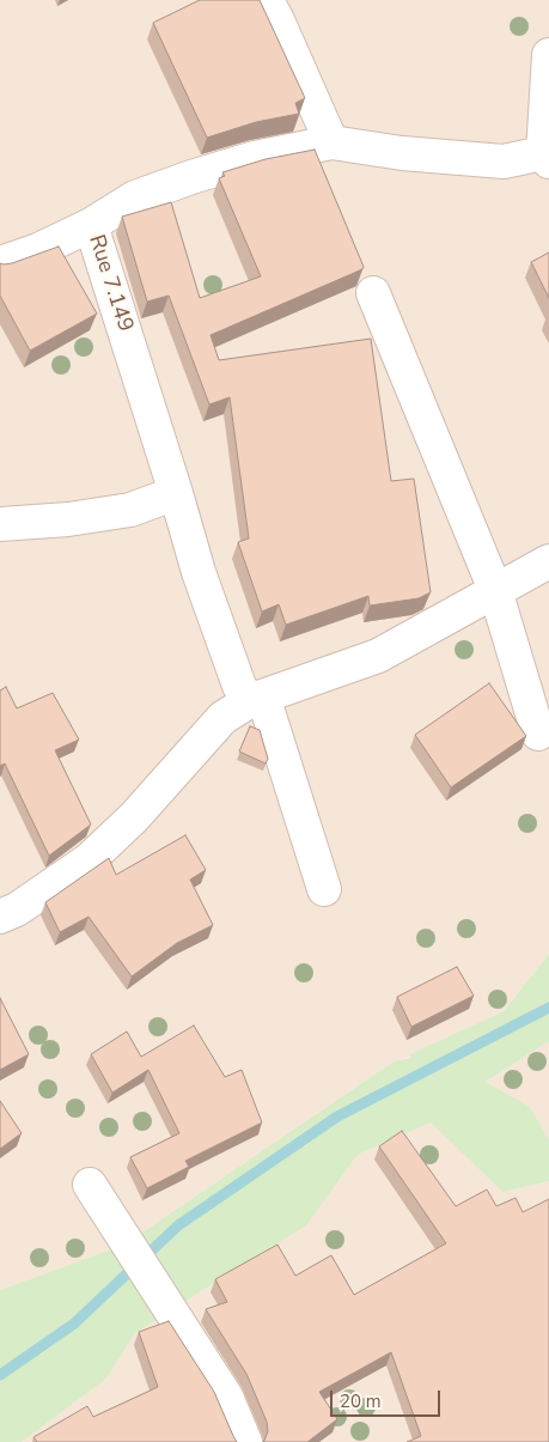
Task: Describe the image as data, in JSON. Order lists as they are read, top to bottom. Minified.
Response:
{"streets":{"street":["Rue 7.149"]},"scale_bar":"20 m"}
